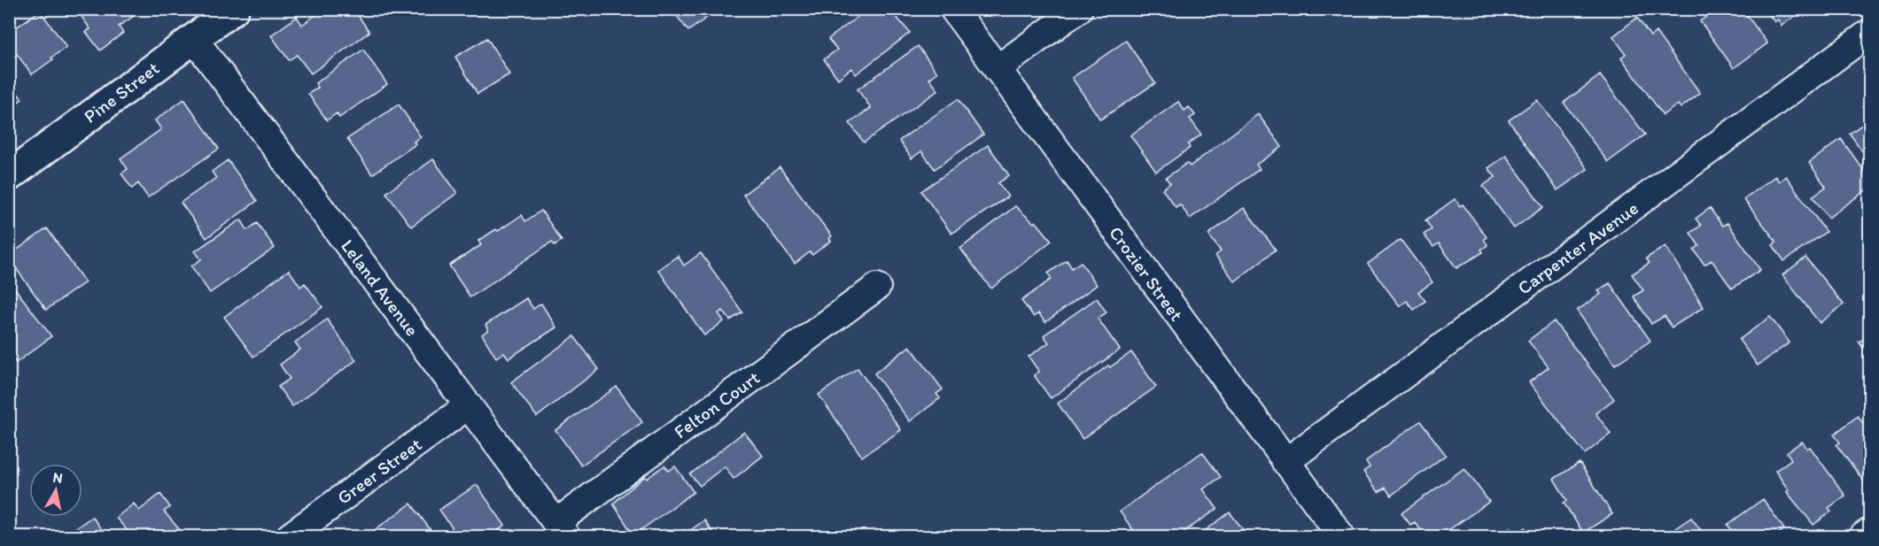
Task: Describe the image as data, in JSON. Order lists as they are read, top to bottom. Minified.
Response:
{"streets":{"street":["Pine Street","Carpenter Avenue","Crozier Street","Leland Avenue","Felton Court","Greer Street"]},"crossings":[["Pine Street","Leland Avenue"],["Carpenter Avenue","Crozier Street"],["Leland Avenue","Felton Court"],["Leland Avenue","Greer Street"]],"north":"top"}
